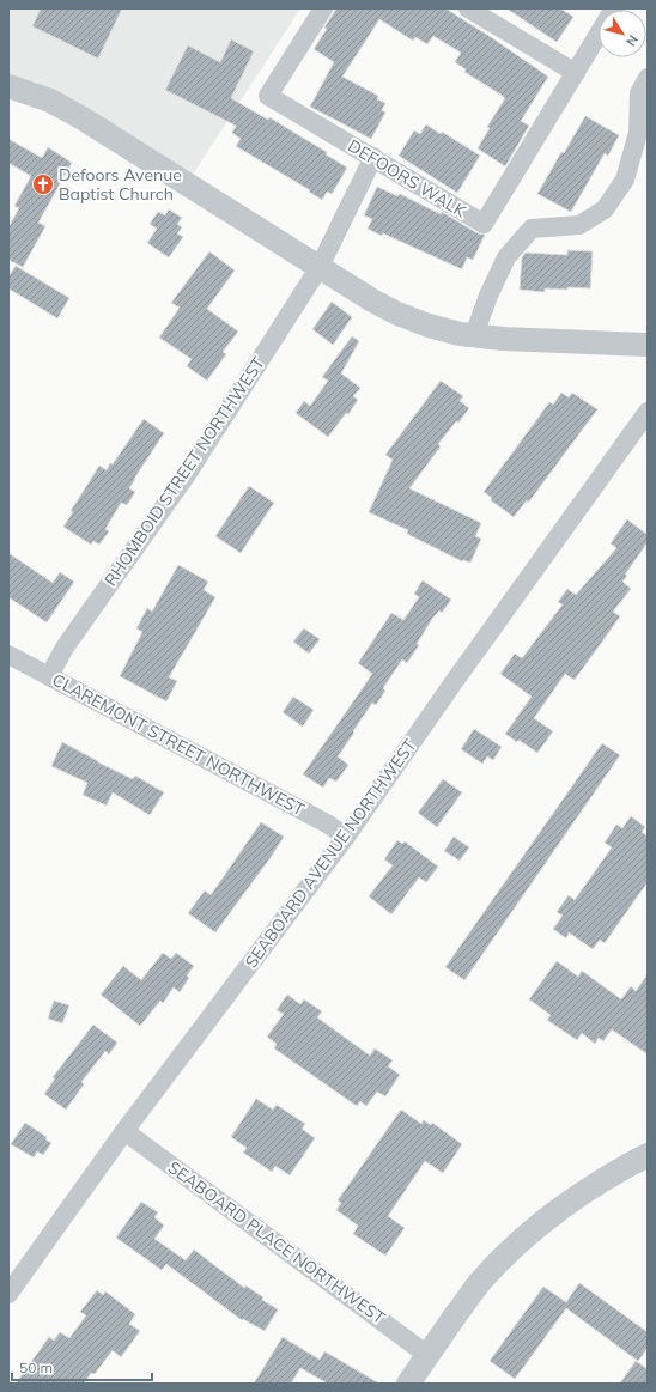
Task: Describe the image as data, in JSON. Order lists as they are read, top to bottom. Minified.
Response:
{"streets":{"street":["DEFOORS WALK","RHOMBOID STREET NORTHWEST","CLAREMONT STREET NORTHWEST","SEABOARD AVENUE NORTHWEST","SEABOARD PLACE NORTHWEST"]},"crossings":[["DEFOORS WALK","RHOMBOID STREET NORTHWEST"],["RHOMBOID STREET NORTHWEST","CLAREMONT STREET NORTHWEST"],["CLAREMONT STREET NORTHWEST","SEABOARD AVENUE NORTHWEST"],["SEABOARD AVENUE NORTHWEST","SEABOARD PLACE NORTHWEST"]],"places":{"church":["Defoors Avenue Baptist Church"]},"scale_bar":"50 m","north":"bottom right"}
